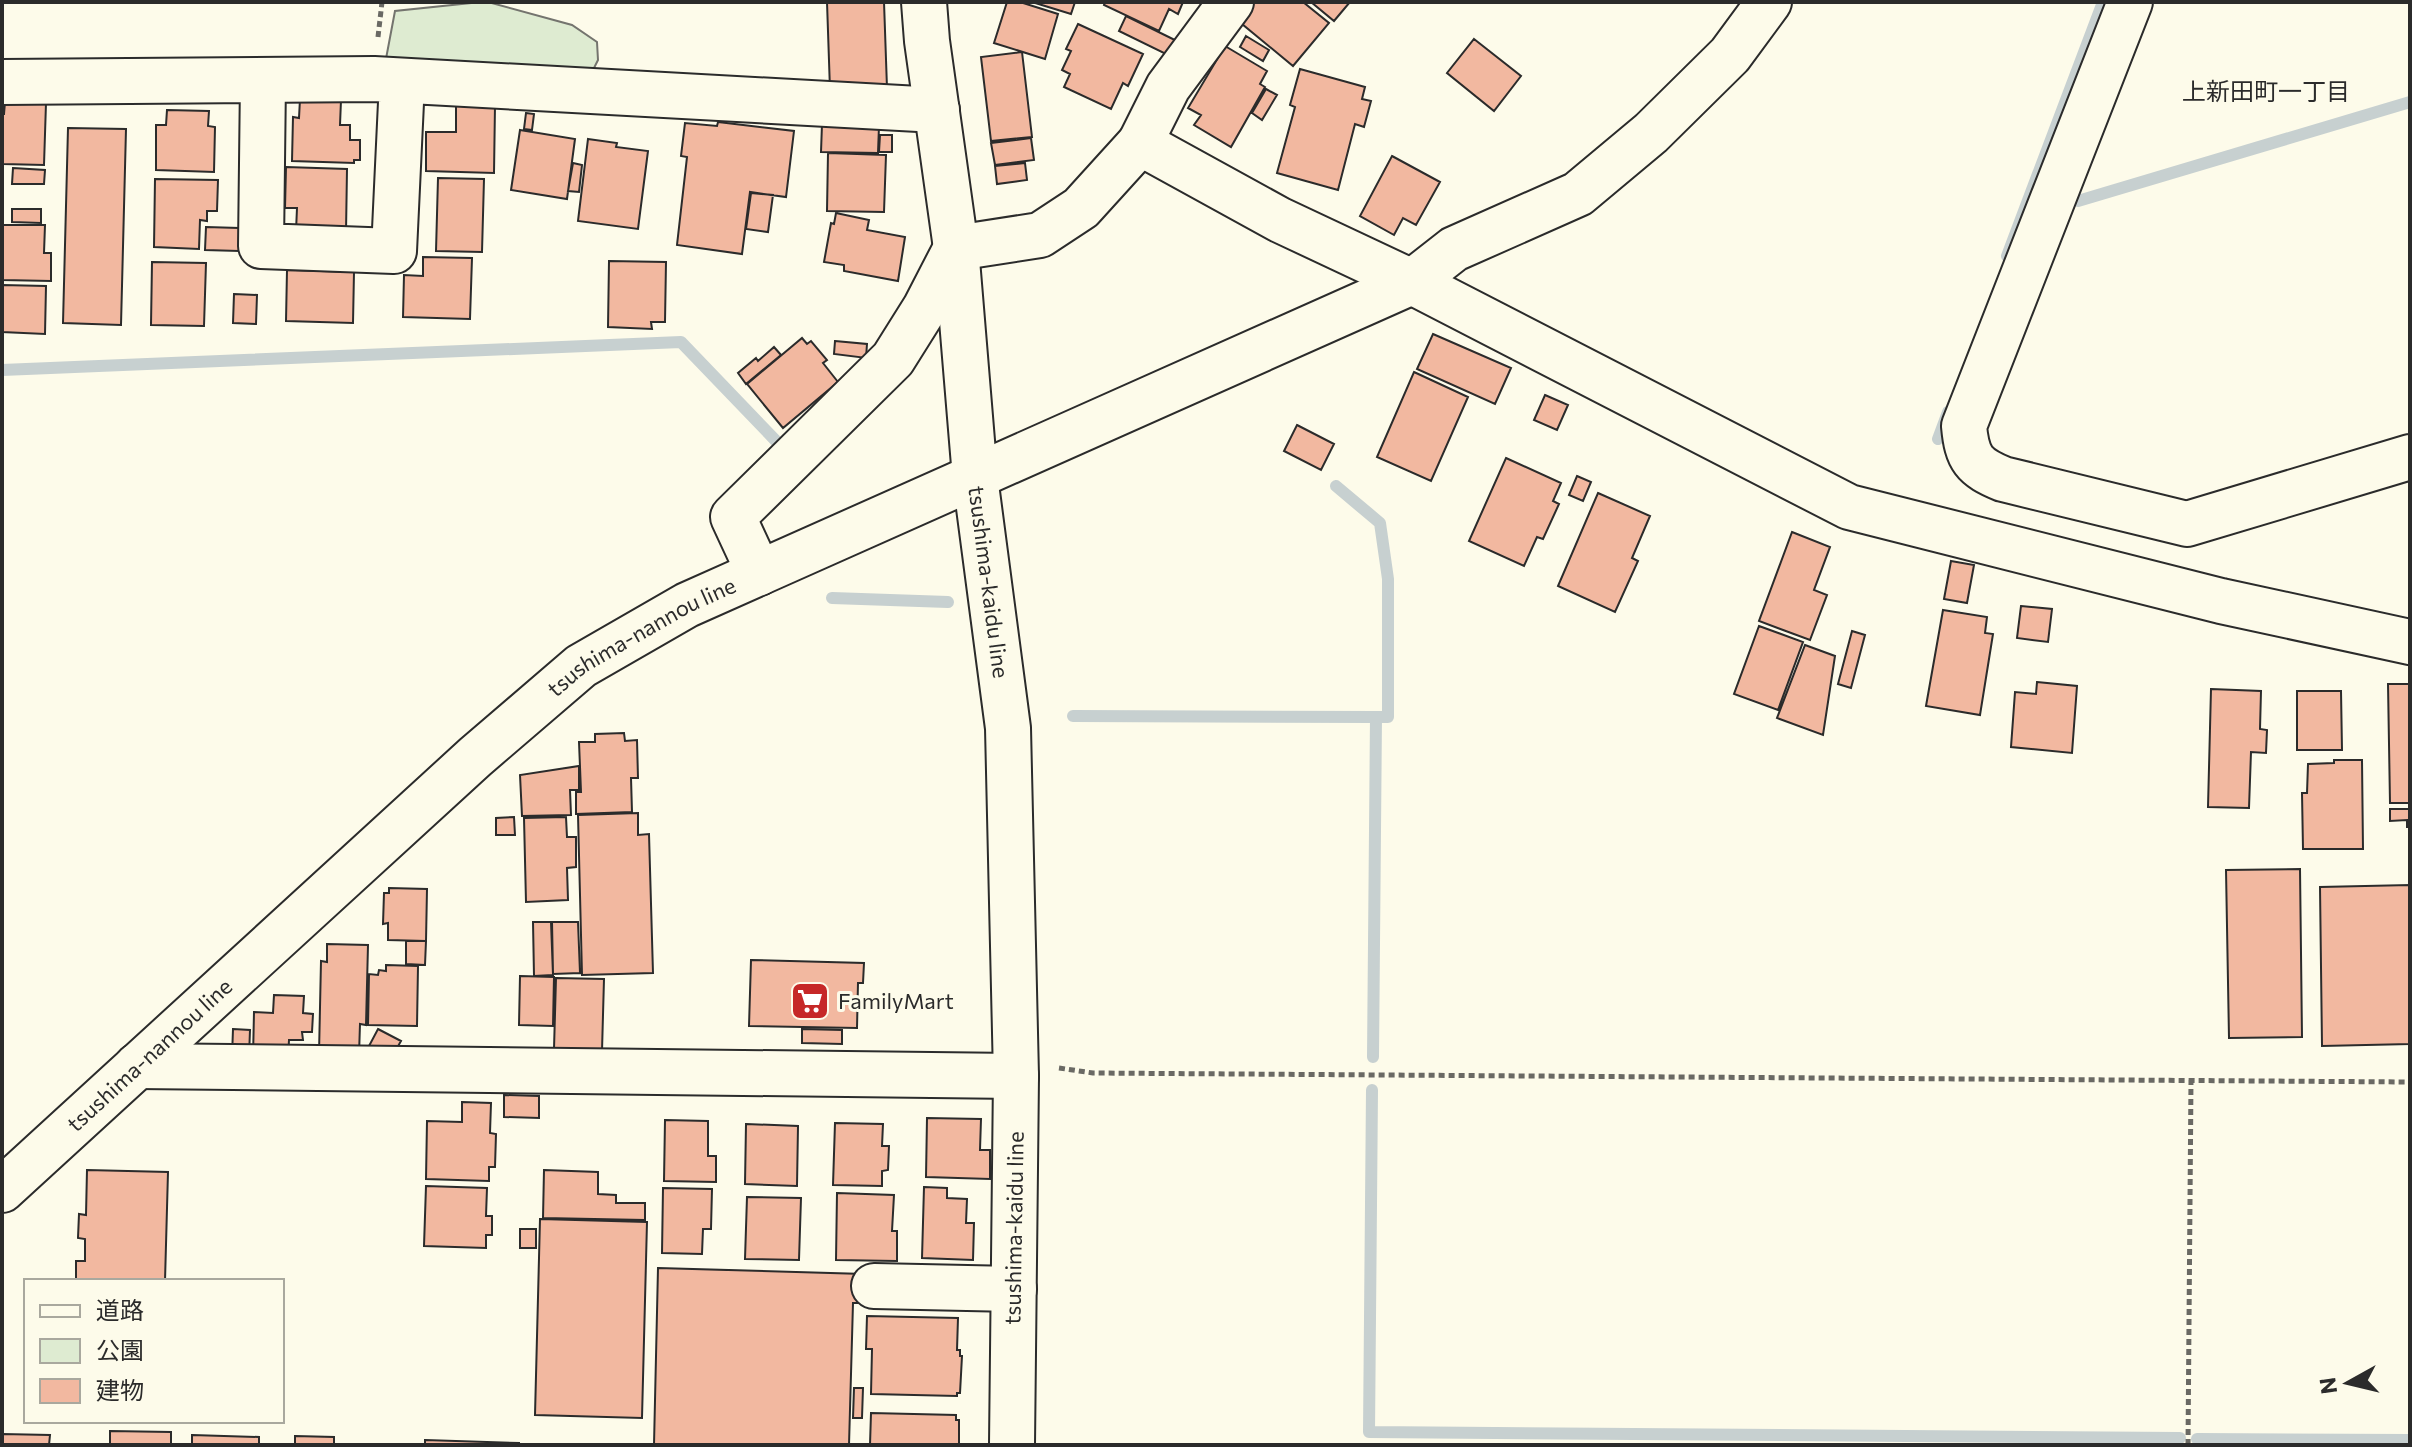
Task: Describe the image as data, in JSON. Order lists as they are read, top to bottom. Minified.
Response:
{"streets":{"street":["tsushima-kaidu line","tsushima-nannou line"]},"crossings":[["tsushima-kaidu line","tsushima-nannou line"]],"districts":["上新田町一丁目"],"places":{"supermarket":["FamilyMart"]},"legend":["道路","公園","建物"],"north":"left"}
